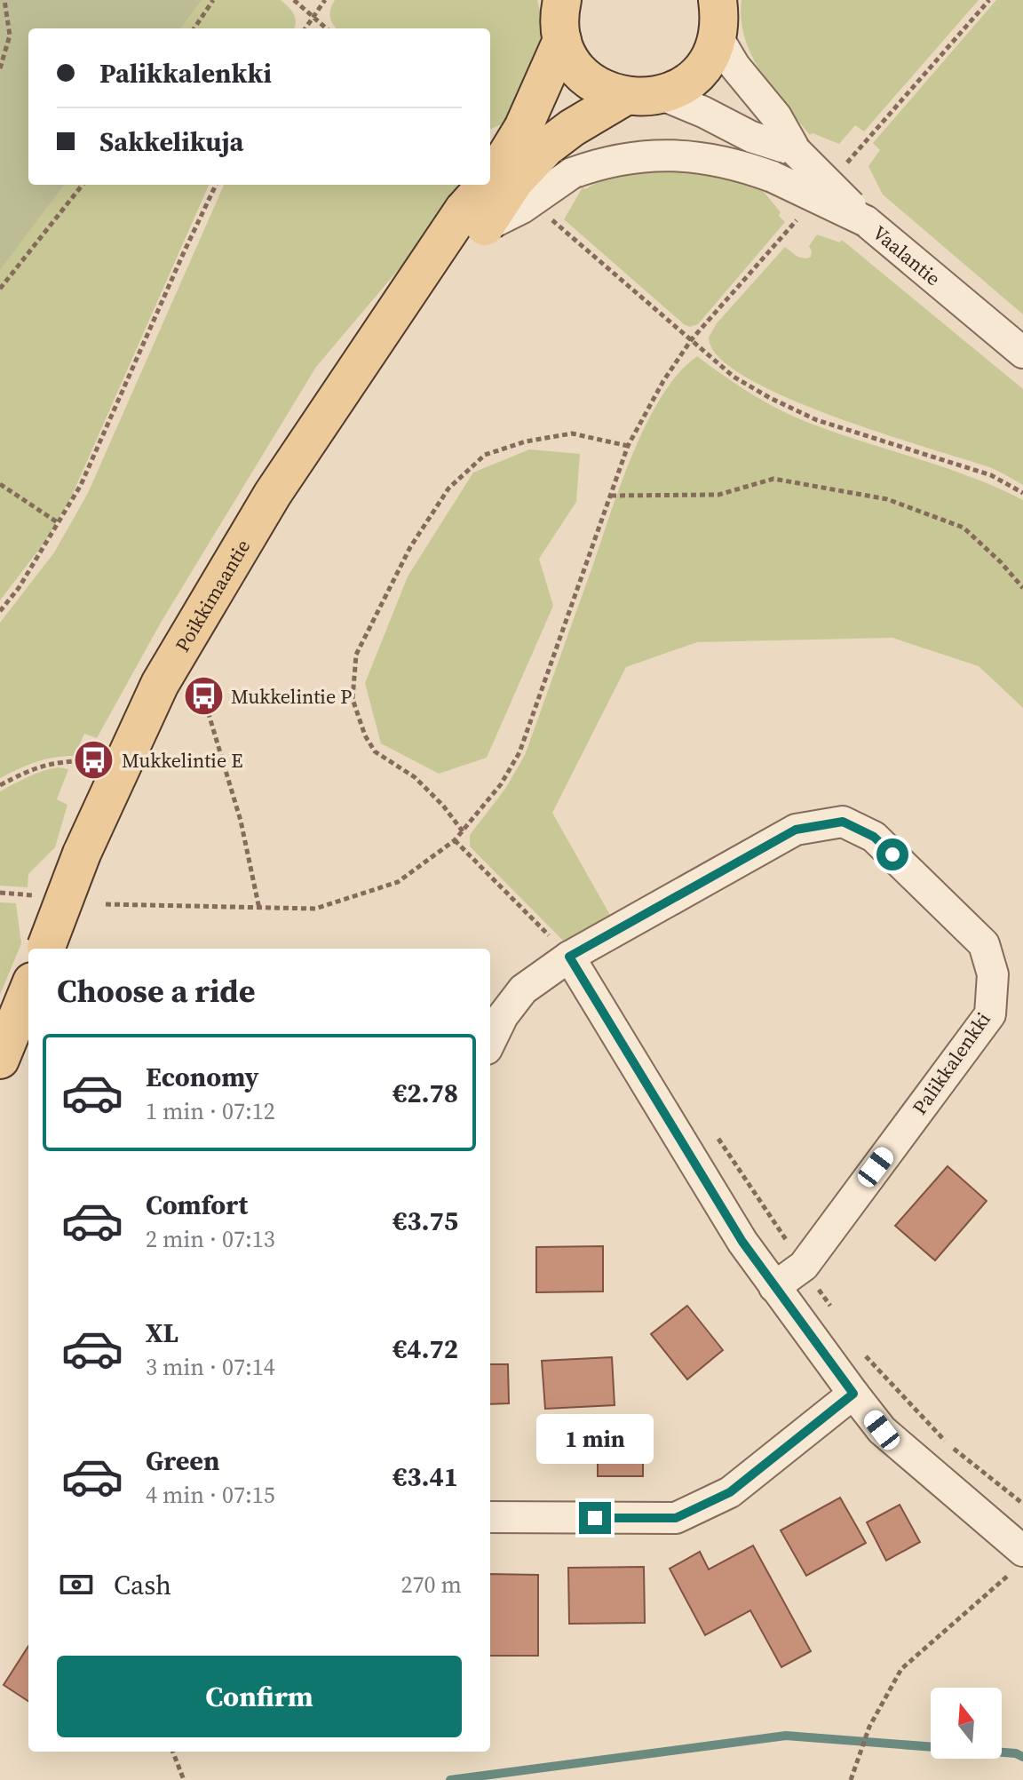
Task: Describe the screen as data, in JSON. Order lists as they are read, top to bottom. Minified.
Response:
{"streets":{"main road":["Poikkimaantie"],"street":["Vaalantie","Palikkalenkki"]},"places":{"bus stop":["Mukkelintie P","Mukkelintie E"]},"north":"top","page":{"banner":["Palikkalenkki","Sakkelikuja"],"heading":"Choose a ride","list":[{"name":"Economy","note":"1 min · 07:12","value":"€2.78"},{"name":"Comfort","note":"2 min · 07:13","value":"€3.75"},{"name":"XL","note":"3 min · 07:14","value":"€4.72"},{"name":"Green","note":"4 min · 07:15","value":"€3.41"}],"bubble":"1 min","pay":["Cash","270 m"],"buttons":"Confirm"}}
